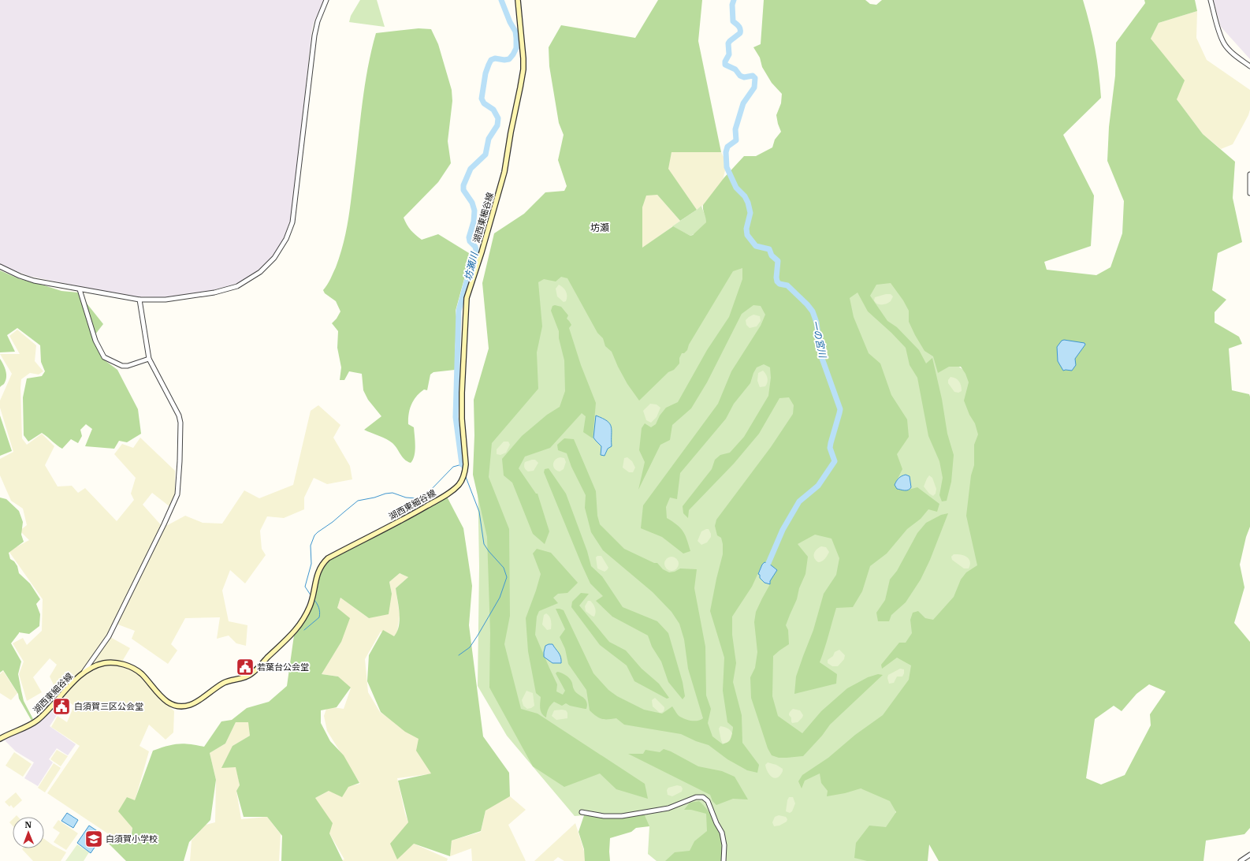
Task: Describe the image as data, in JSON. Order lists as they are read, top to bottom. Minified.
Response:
{"streets":{"main road":["湖西東細谷線"]},"districts":["坊瀬"],"water":["坊瀬川","一の宮川"],"places":{"public building":["若葉台公会堂","白須賀三区公会堂"],"school or university":["白須賀小学校"]},"north":"top"}
